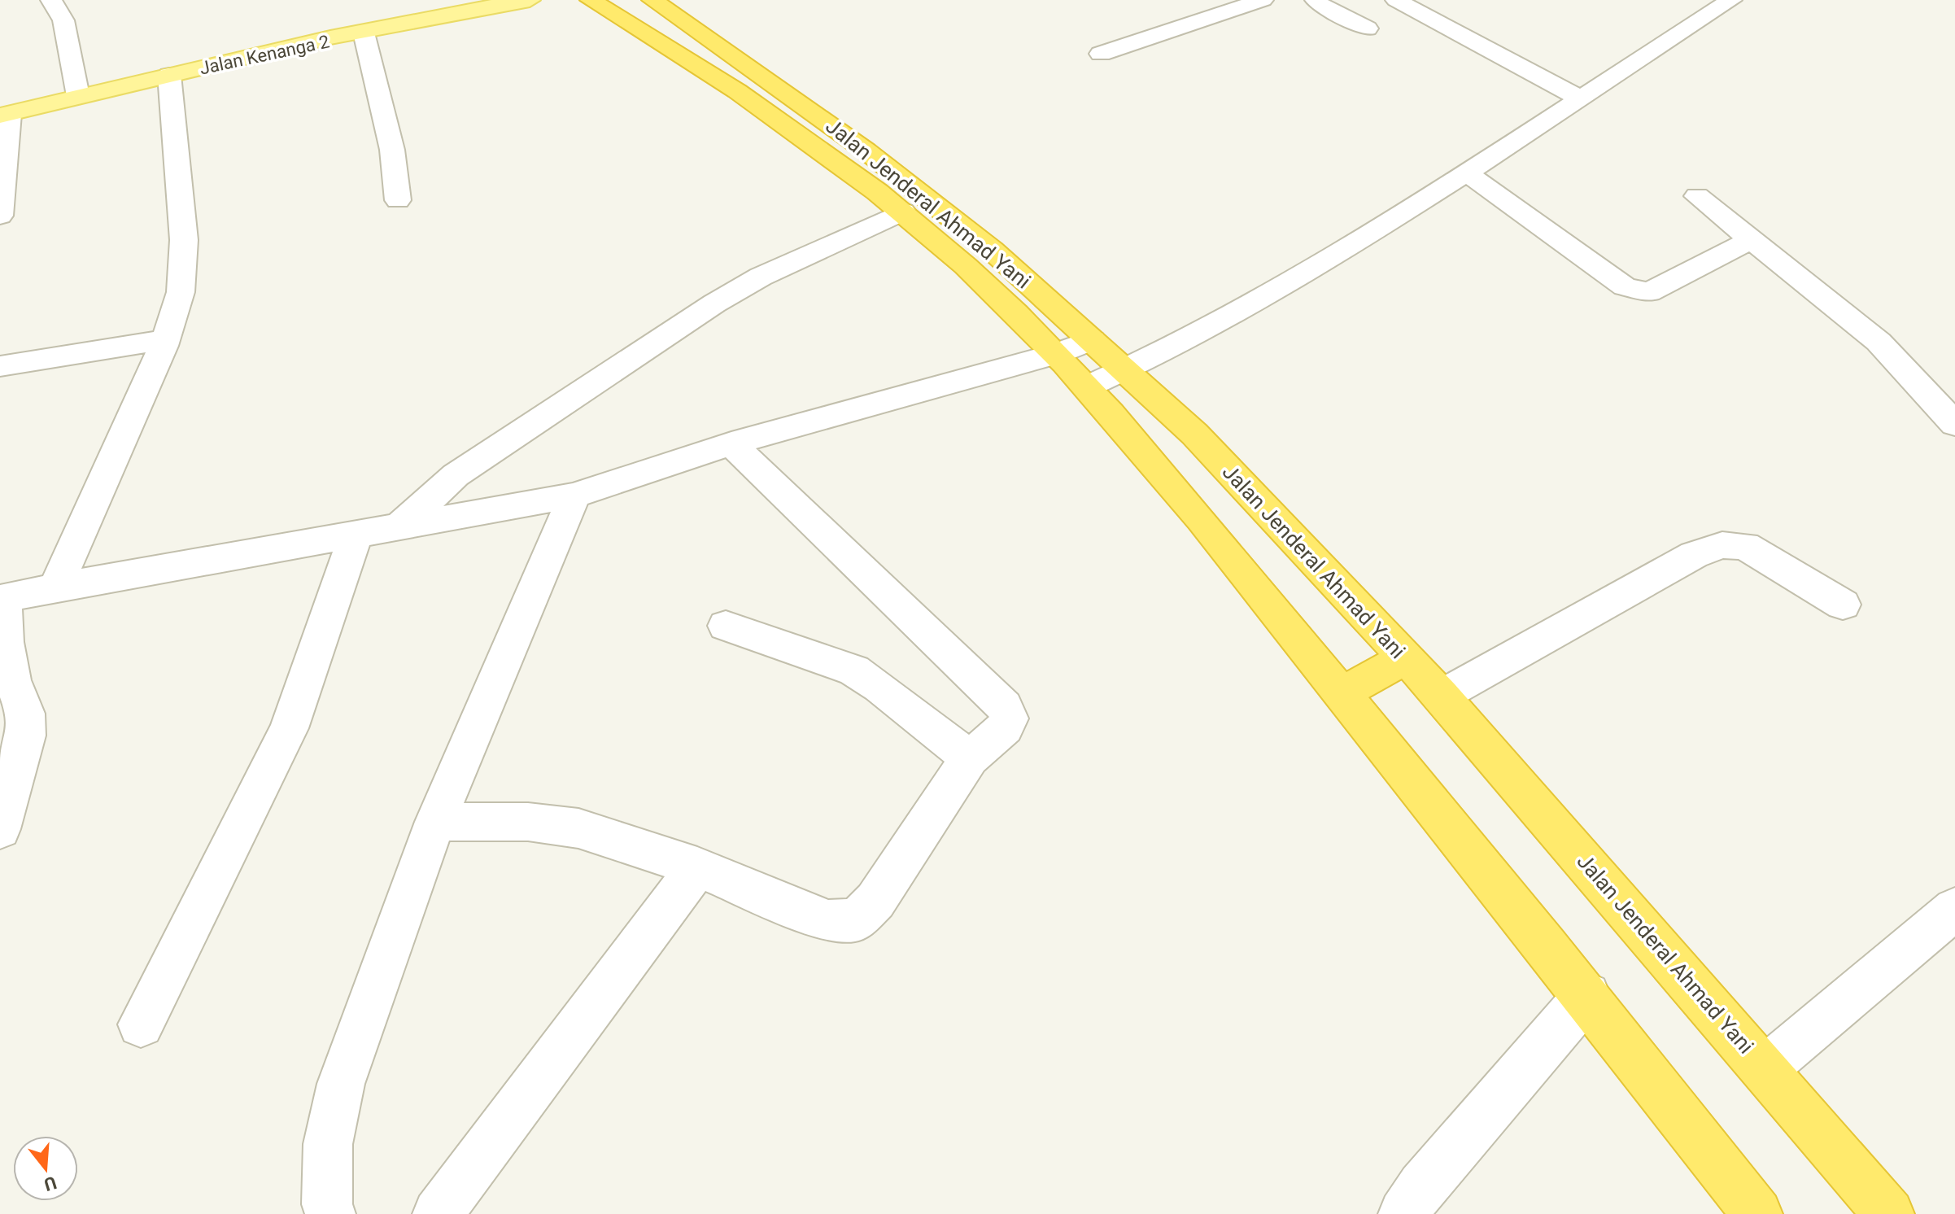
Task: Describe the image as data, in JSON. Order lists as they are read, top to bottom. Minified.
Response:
{"streets":{"highway":["Jalan Jenderal Ahmad Yani"],"main road":["Jalan Kenanga 2"]},"north":"bottom"}
